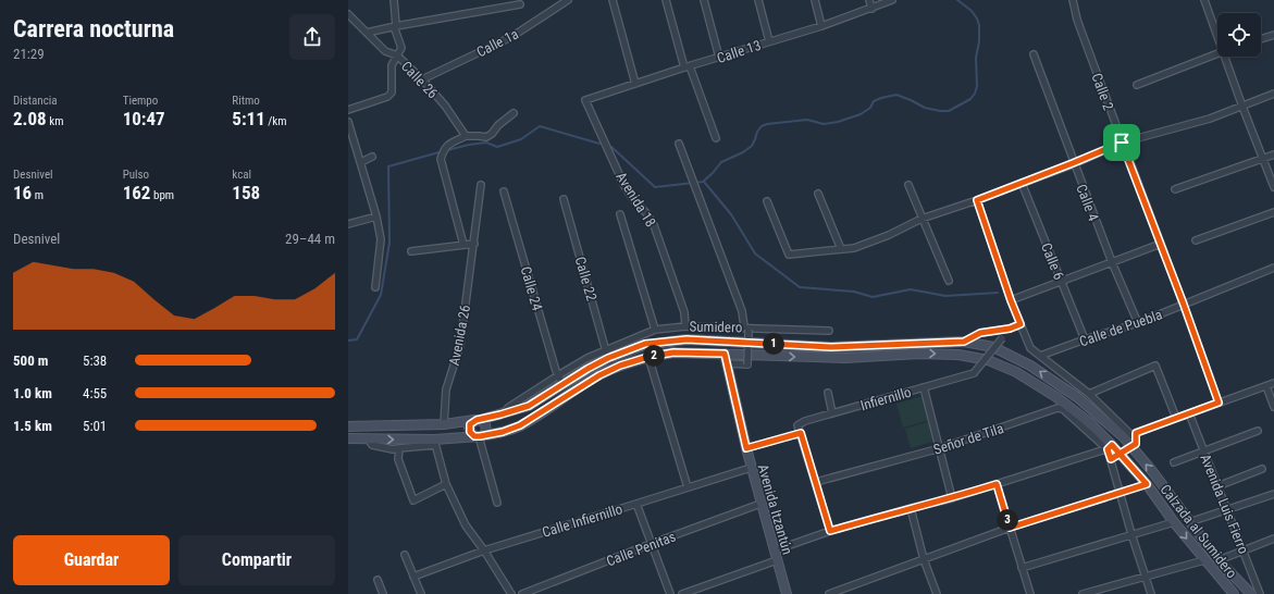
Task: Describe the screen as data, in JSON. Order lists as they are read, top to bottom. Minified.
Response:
{"streets":{"main road":["Avenida Itzantún","Calzada al Sumidero"],"street":["Calle 1a","Calle 13","Calle 26","Calle 2","Avenida 18","Calle 4","Calle 6","Calle 22","Calle 24","Sumidero","Calle de Puebla","Avenida 26","Infiernillo","Señor de Tila","Avenida Luis Fierro","Calle Infiernillo","Calle Penitas"]},"crossings":[["Calle 1a","Calle 26"],["Calle 13","Avenida 18"],["Calle 2","Calle de Puebla"],["Avenida 18","Sumidero"],["Calle 4","Calle de Puebla"],["Calle 6","Calle de Puebla"],["Calle 22","Sumidero"],["Calle 22","Calzada al Sumidero"],["Calle 24","Sumidero"],["Calle 24","Calzada al Sumidero"],["Sumidero","Calzada al Sumidero"],["Avenida 26","Calzada al Sumidero"],["Señor de Tila","Calzada al Sumidero"],["Avenida Itzantún","Calle Infiernillo"],["Avenida Itzantún","Calzada al Sumidero"],["Avenida Itzantún","Calle Penitas"]],"page":{"heading":["Carrera nocturna","21:29"],"stats":[["Distancia","2.08 km"],["Tiempo","10:47"],["Ritmo","5:11 /km"],["Desnivel","16 m"],["Pulso","162 bpm"],["kcal","158"]],"chart":["Desnivel","29–44 m"],"pins":["1","2","3"],"list":[{"name":"500 m","note":"5:38"},{"name":"1.0 km","note":"4:55"},{"name":"1.5 km","note":"5:01"}],"buttons":["Guardar","Compartir"]}}
